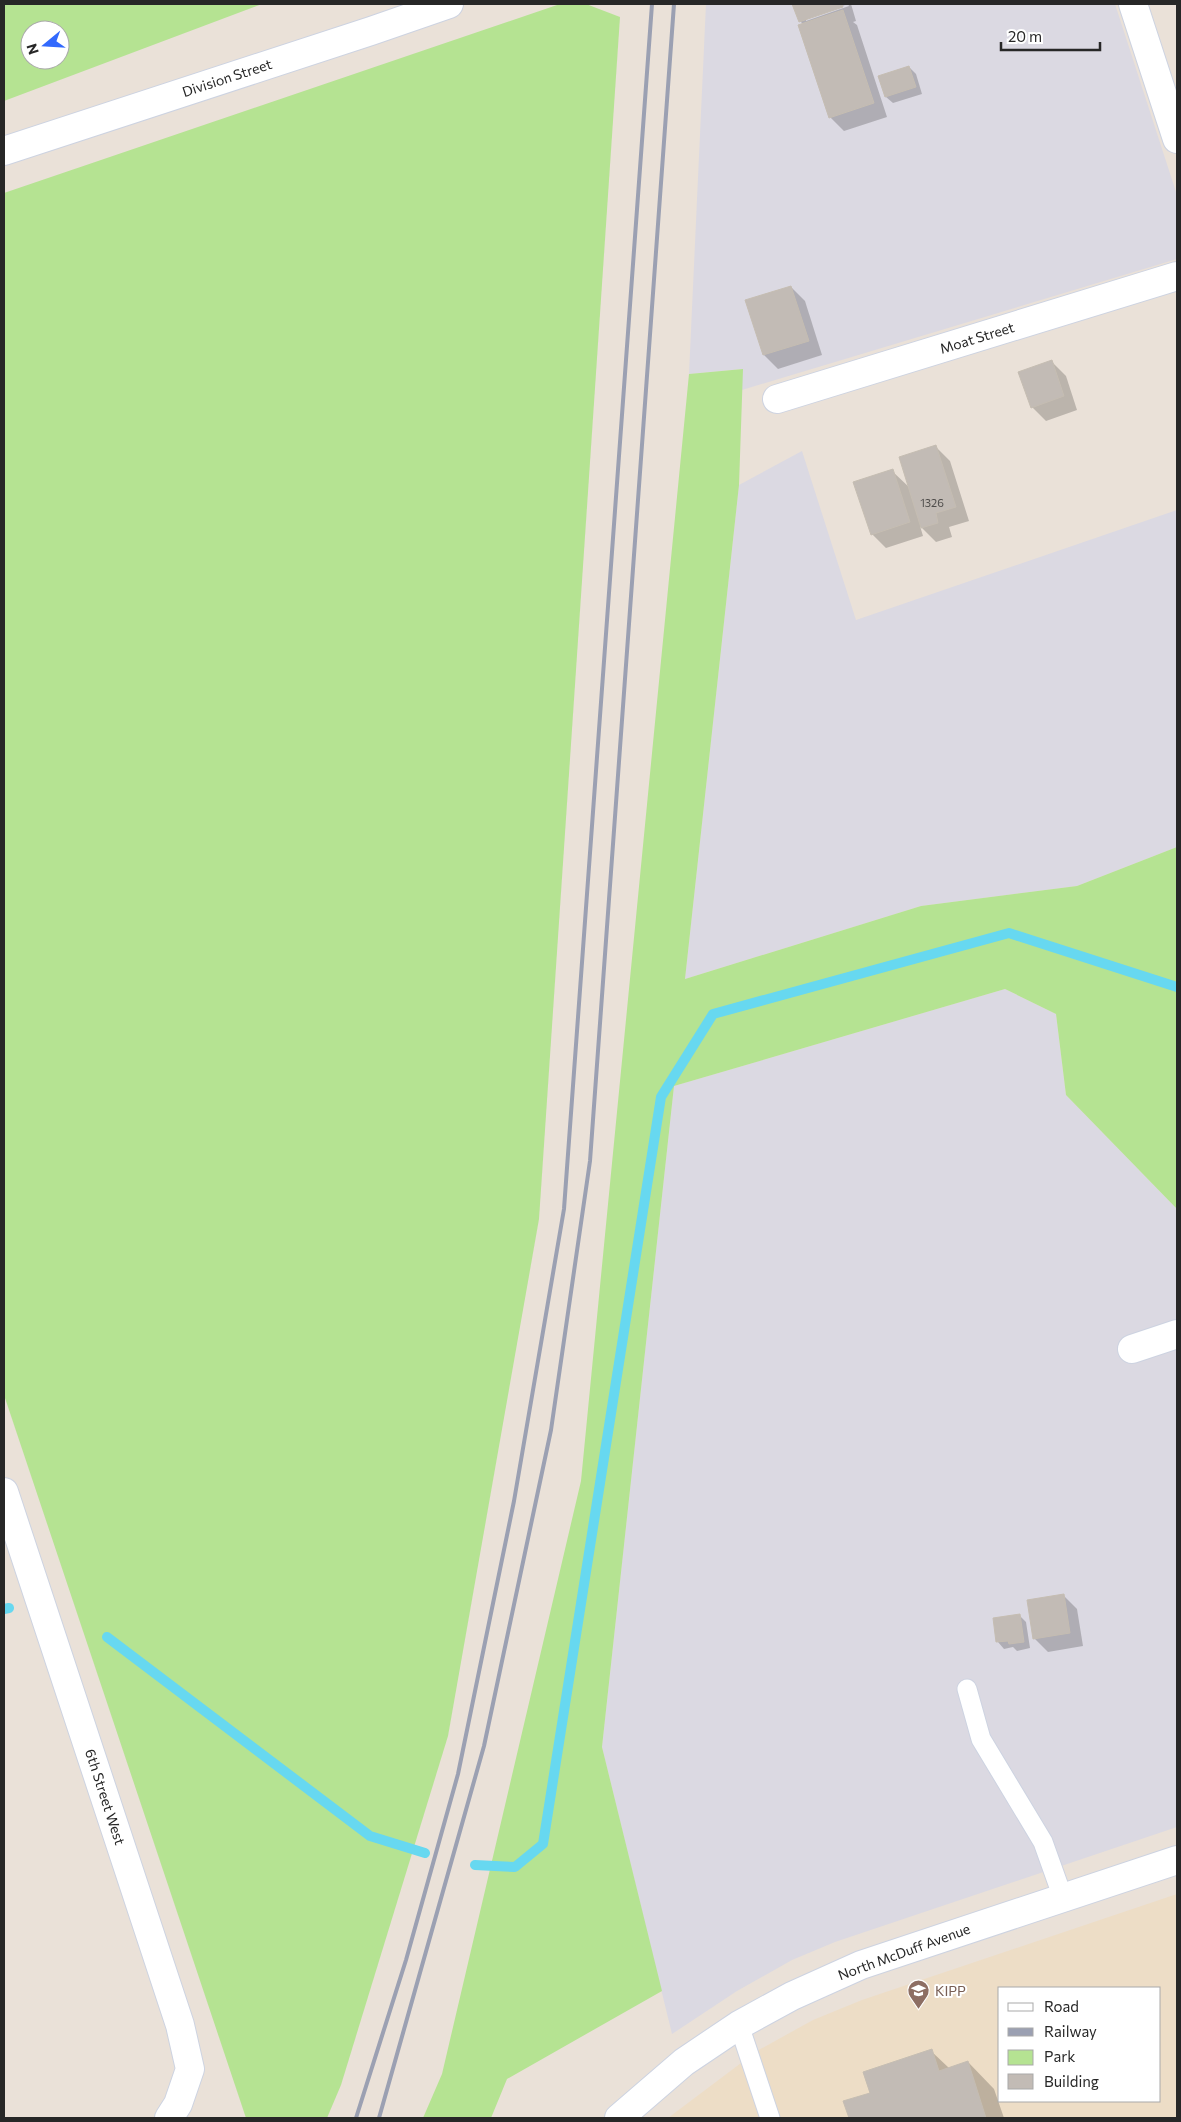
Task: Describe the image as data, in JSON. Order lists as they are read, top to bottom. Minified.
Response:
{"streets":{"street":["Division Street","Moat Street","6th Street West","North McDuff Avenue"]},"places":{"school or university":["KIPP"]},"house_numbers":["1326"],"legend":["Road","Railway","Park","Building"],"scale_bar":"20 m","north":"left"}
